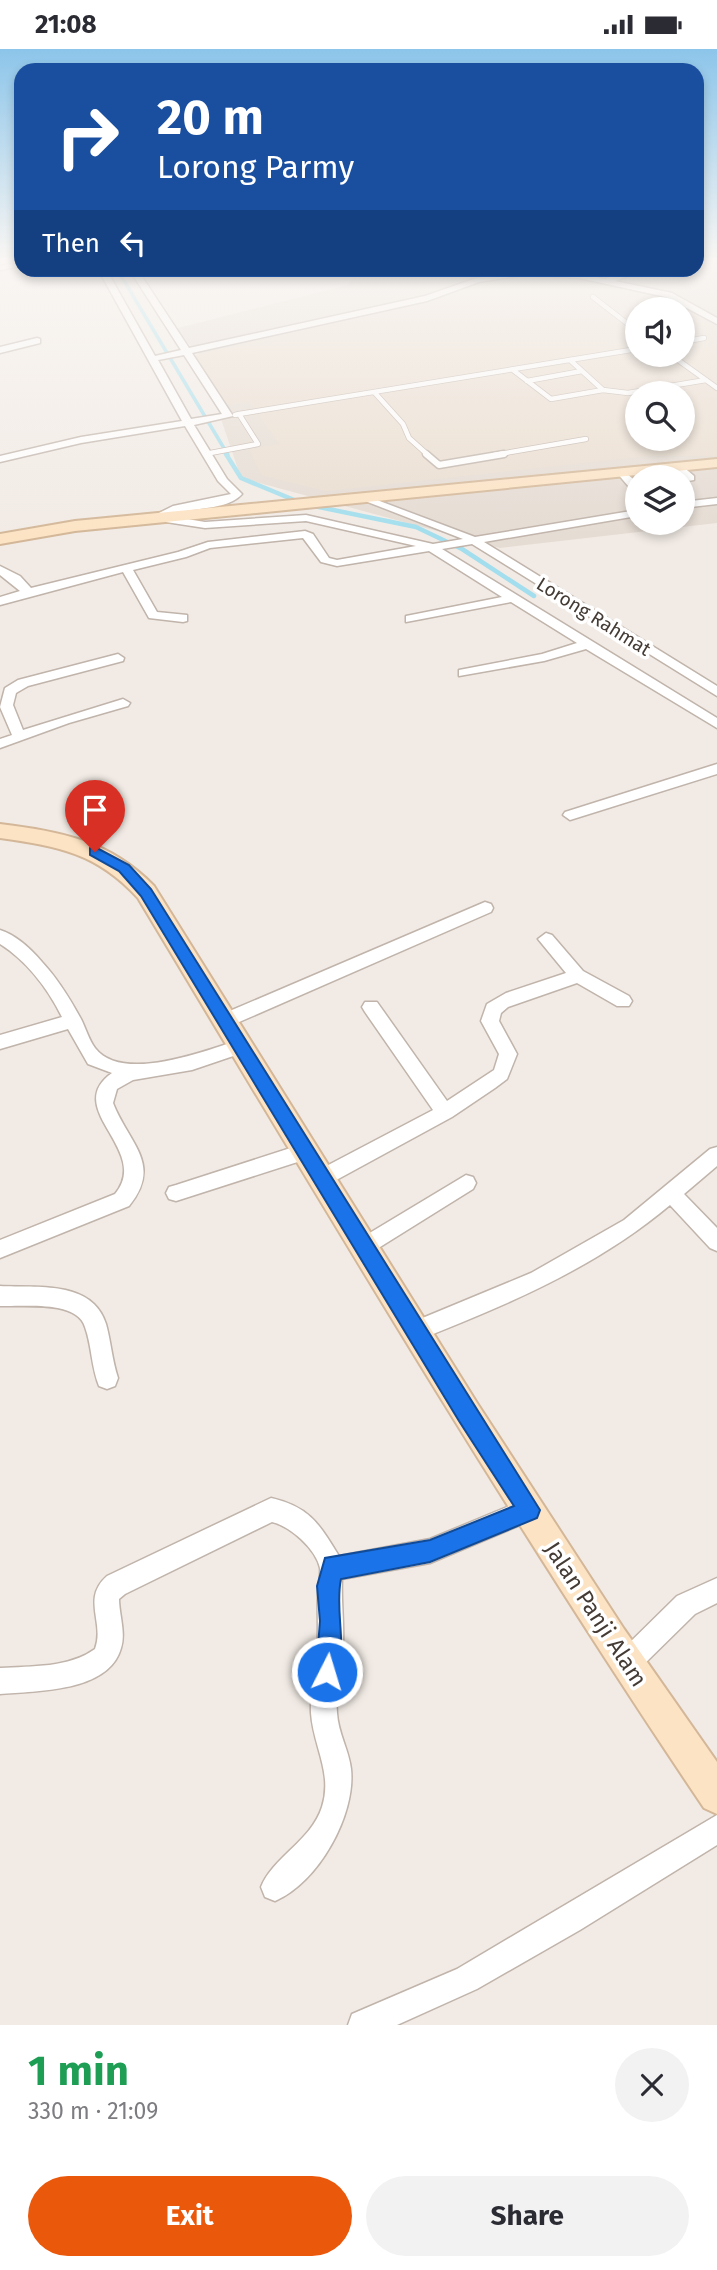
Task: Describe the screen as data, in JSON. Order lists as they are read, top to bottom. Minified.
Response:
{"streets":{"street":["Lorong Rahmat","Jalan Panji Alam"]},"page":{"status":"21:08","turn":["20 m","Lorong Parmy"],"then":"Then","heading":["1 min","330 m · 21:09"],"buttons":["Exit","Share"]}}
